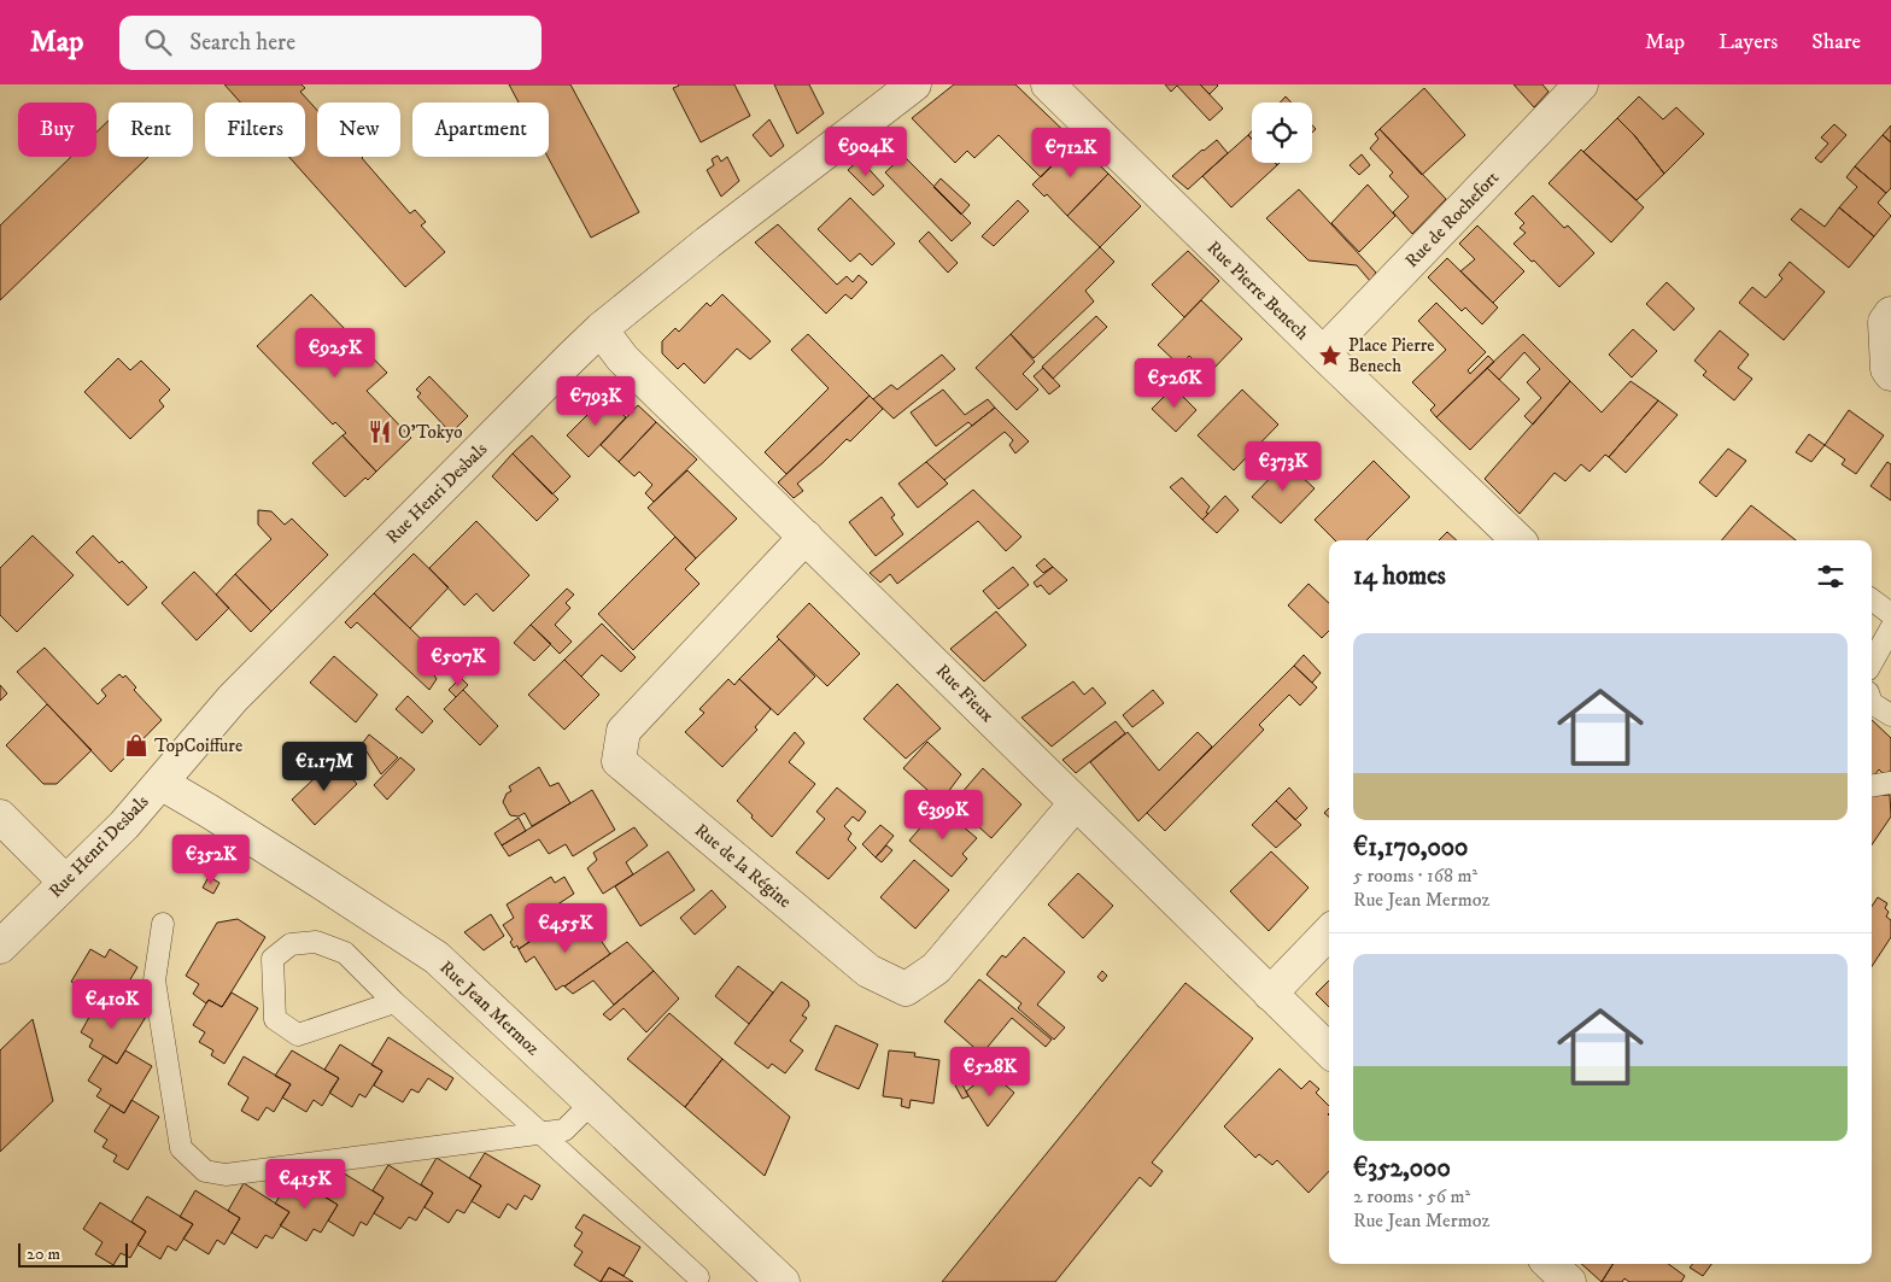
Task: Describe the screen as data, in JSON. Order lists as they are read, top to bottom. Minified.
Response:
{"streets":{"street":["Rue de Rochefort","Rue Pierre Benech","Rue Henri Desbals","Rue Fieux","Rue de la Régine","Rue Jean Mermoz"]},"crossings":[["Rue de Rochefort","Rue Pierre Benech"],["Rue Henri Desbals","Rue Fieux"],["Rue Henri Desbals","Rue Jean Mermoz"],["Rue Fieux","Rue de la Régine"]],"places":{"place":["Place Pierre Benech"],"restaurant":["O’Tokyo"],"shop":["TopCoiffure"]},"scale_bar":"20 m","page":{"header":"Map","search":"Search here","nav":["Map","Layers","Share"],"chip":["Buy","Rent","Filters","New","Apartment"],"price":["€904K","€712K","€925K","€526K","€793K","€373K","€507K","€1.17M","€399K","€352K","€455K","€410K","€528K","€415K"],"heading":"14 homes","list":[{"name":"€1,170,000","note":"5 rooms · 168 m² · Rue Jean Mermoz"},{"name":"€352,000","note":"2 rooms · 56 m² · Rue Jean Mermoz"}],"scale":"20 m"}}
